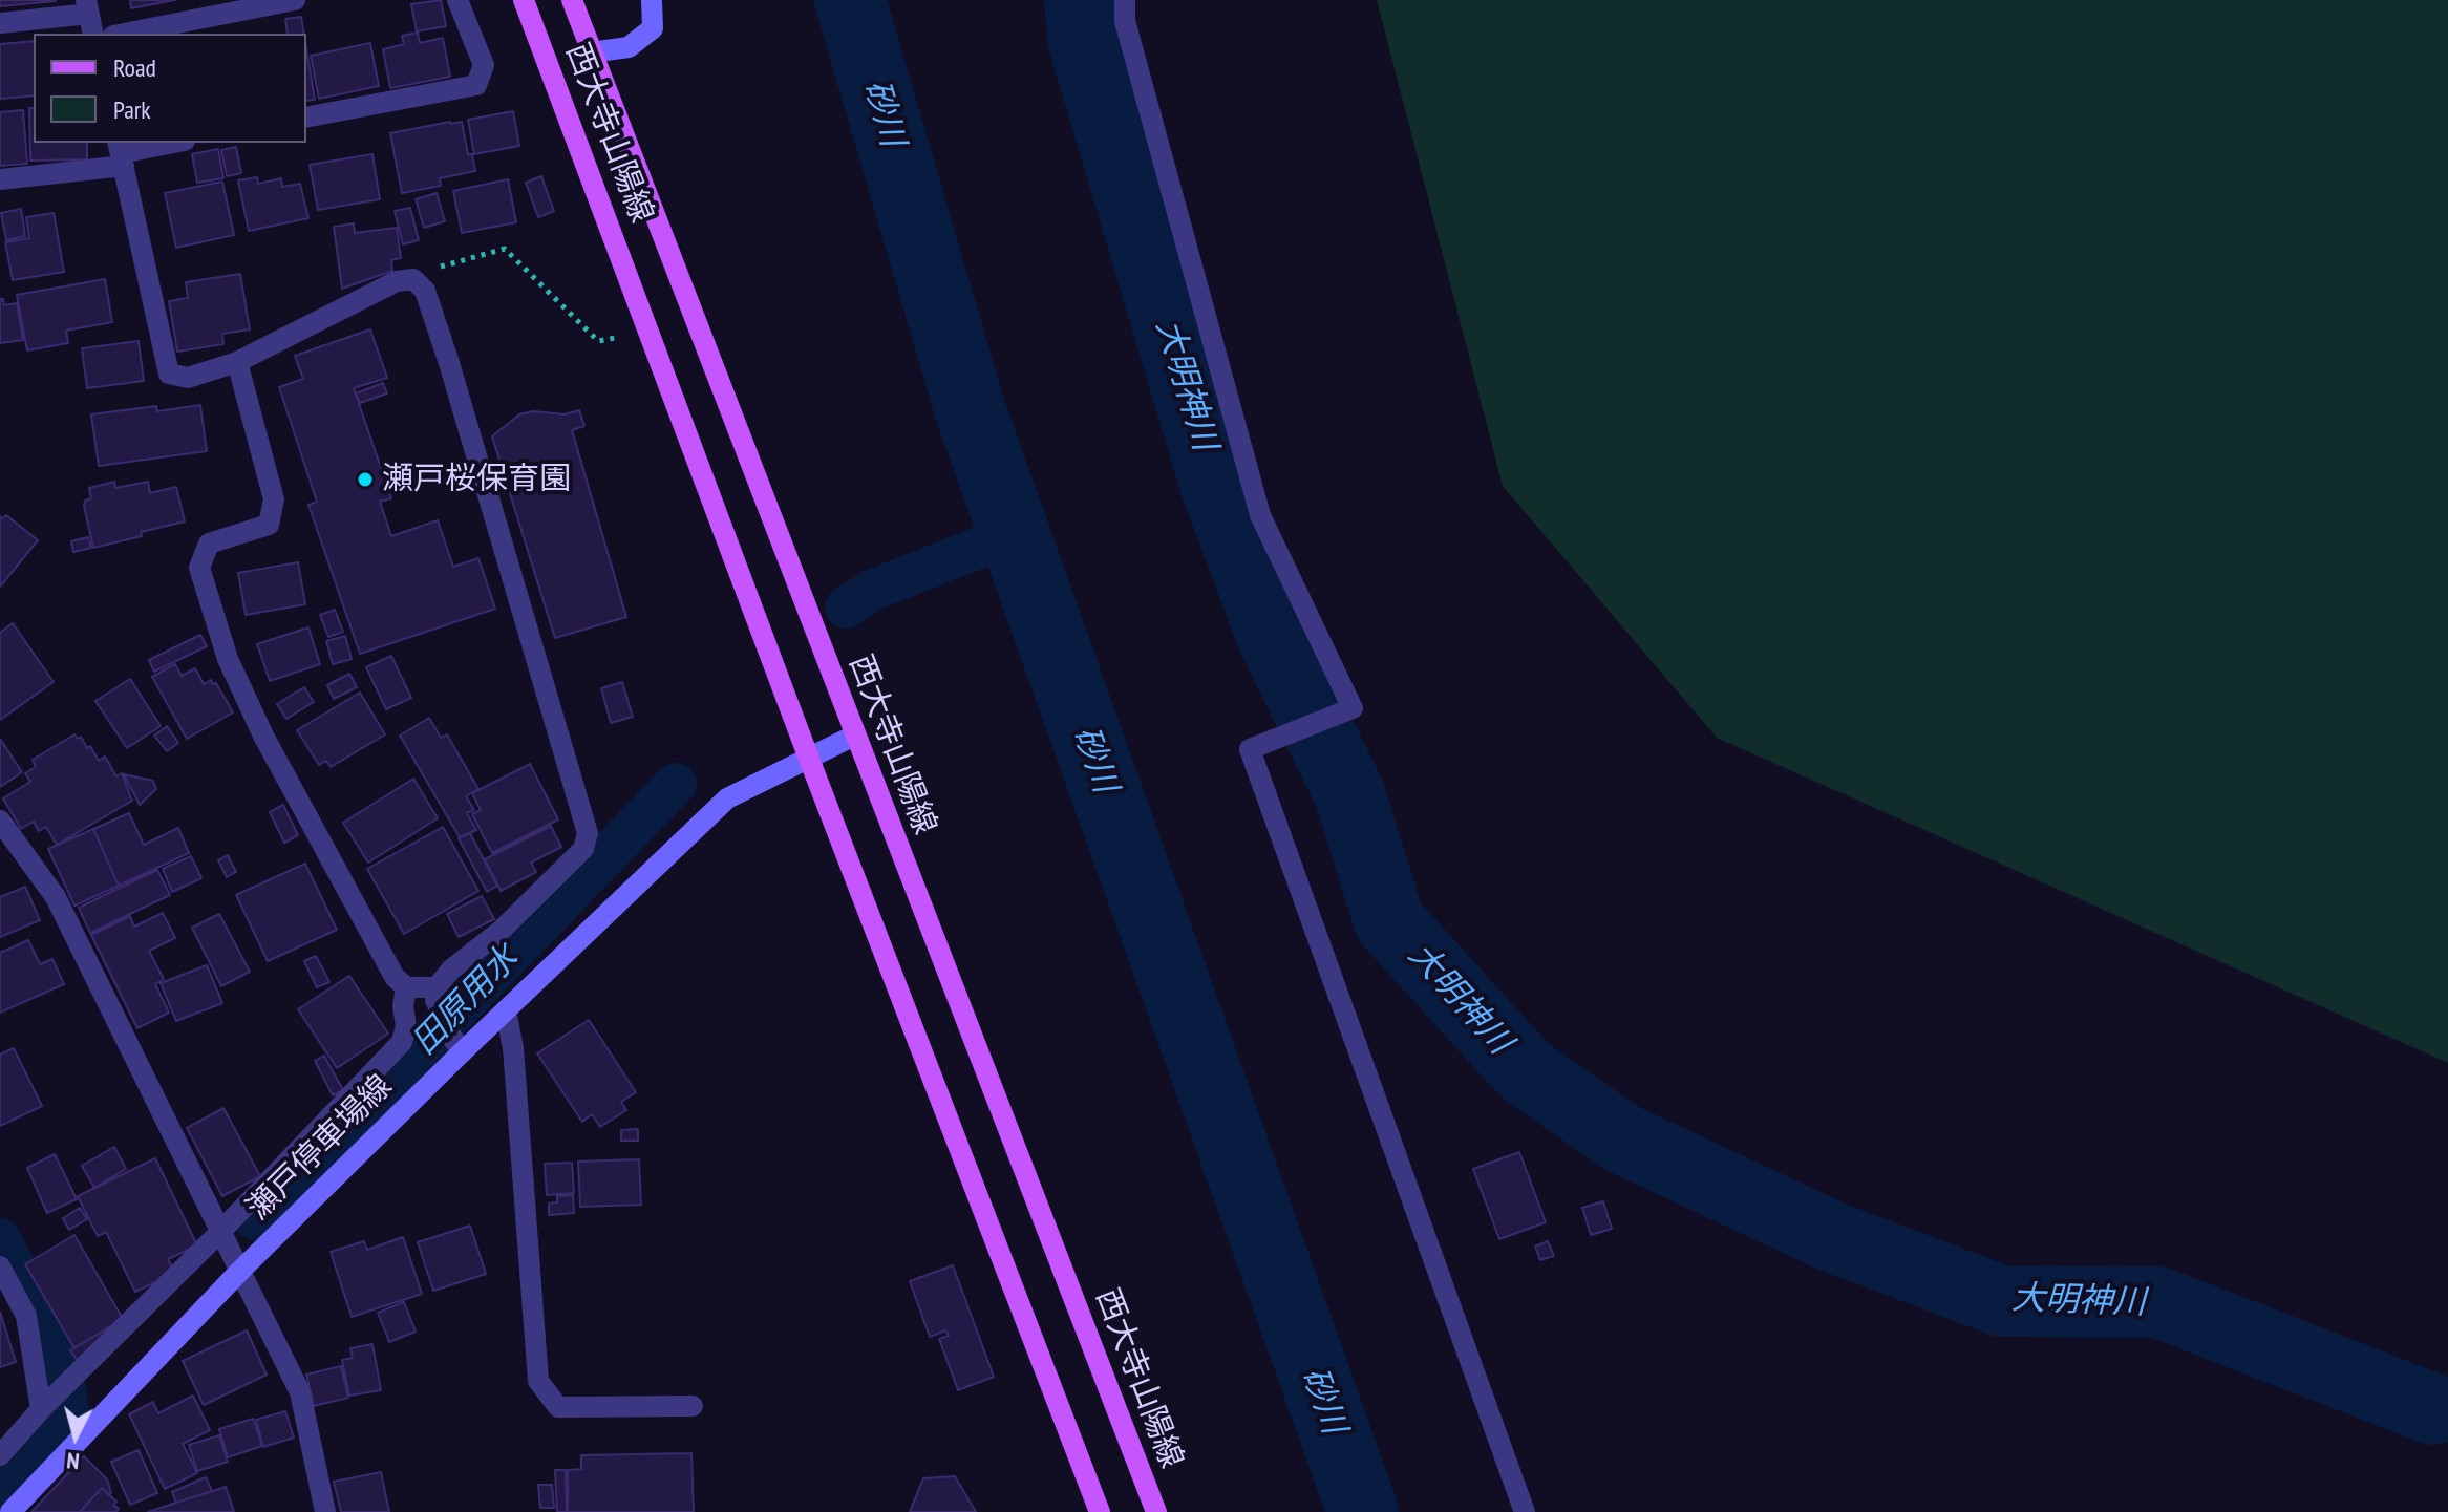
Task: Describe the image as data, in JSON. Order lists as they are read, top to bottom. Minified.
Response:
{"streets":{"main road":["西大寺山陽線","瀬戸停車場線"]},"crossings":[["西大寺山陽線","瀬戸停車場線"]],"water":["砂川","大明神川","田原用水"],"places":["瀬戸桜保育園"],"legend":["Road","Park"],"north":"bottom"}
